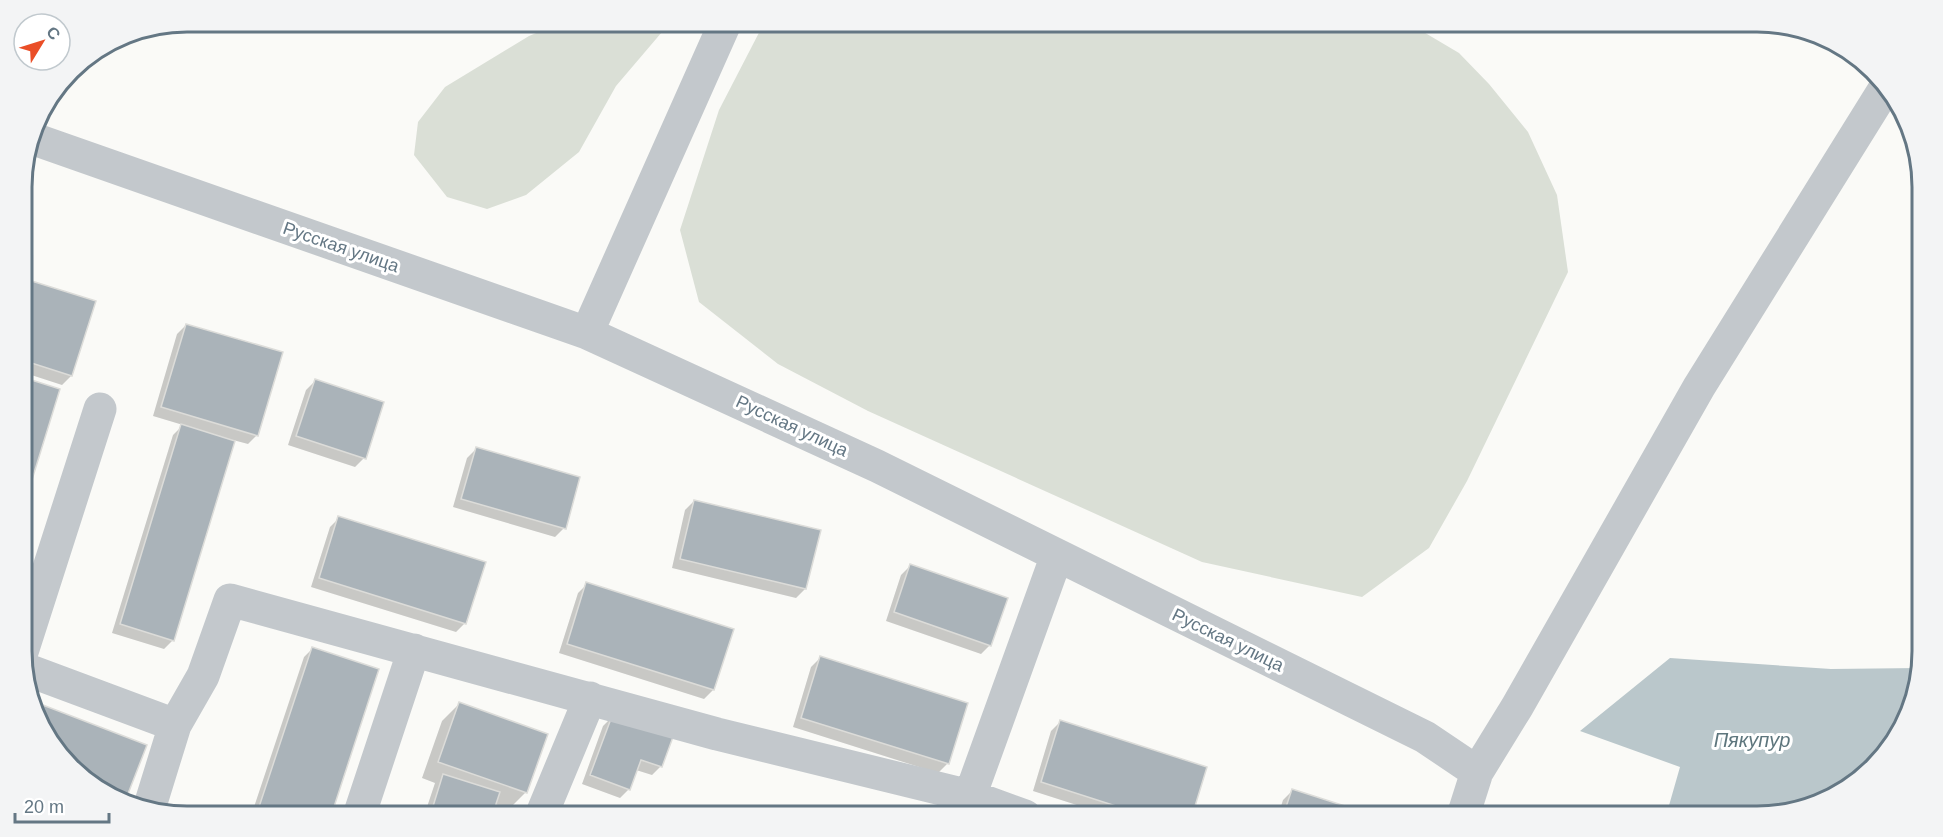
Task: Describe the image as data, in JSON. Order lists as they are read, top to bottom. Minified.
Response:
{"streets":{"street":["Русская улица"]},"water":["Пякупур"],"scale_bar":"20 m","north":"top right"}
